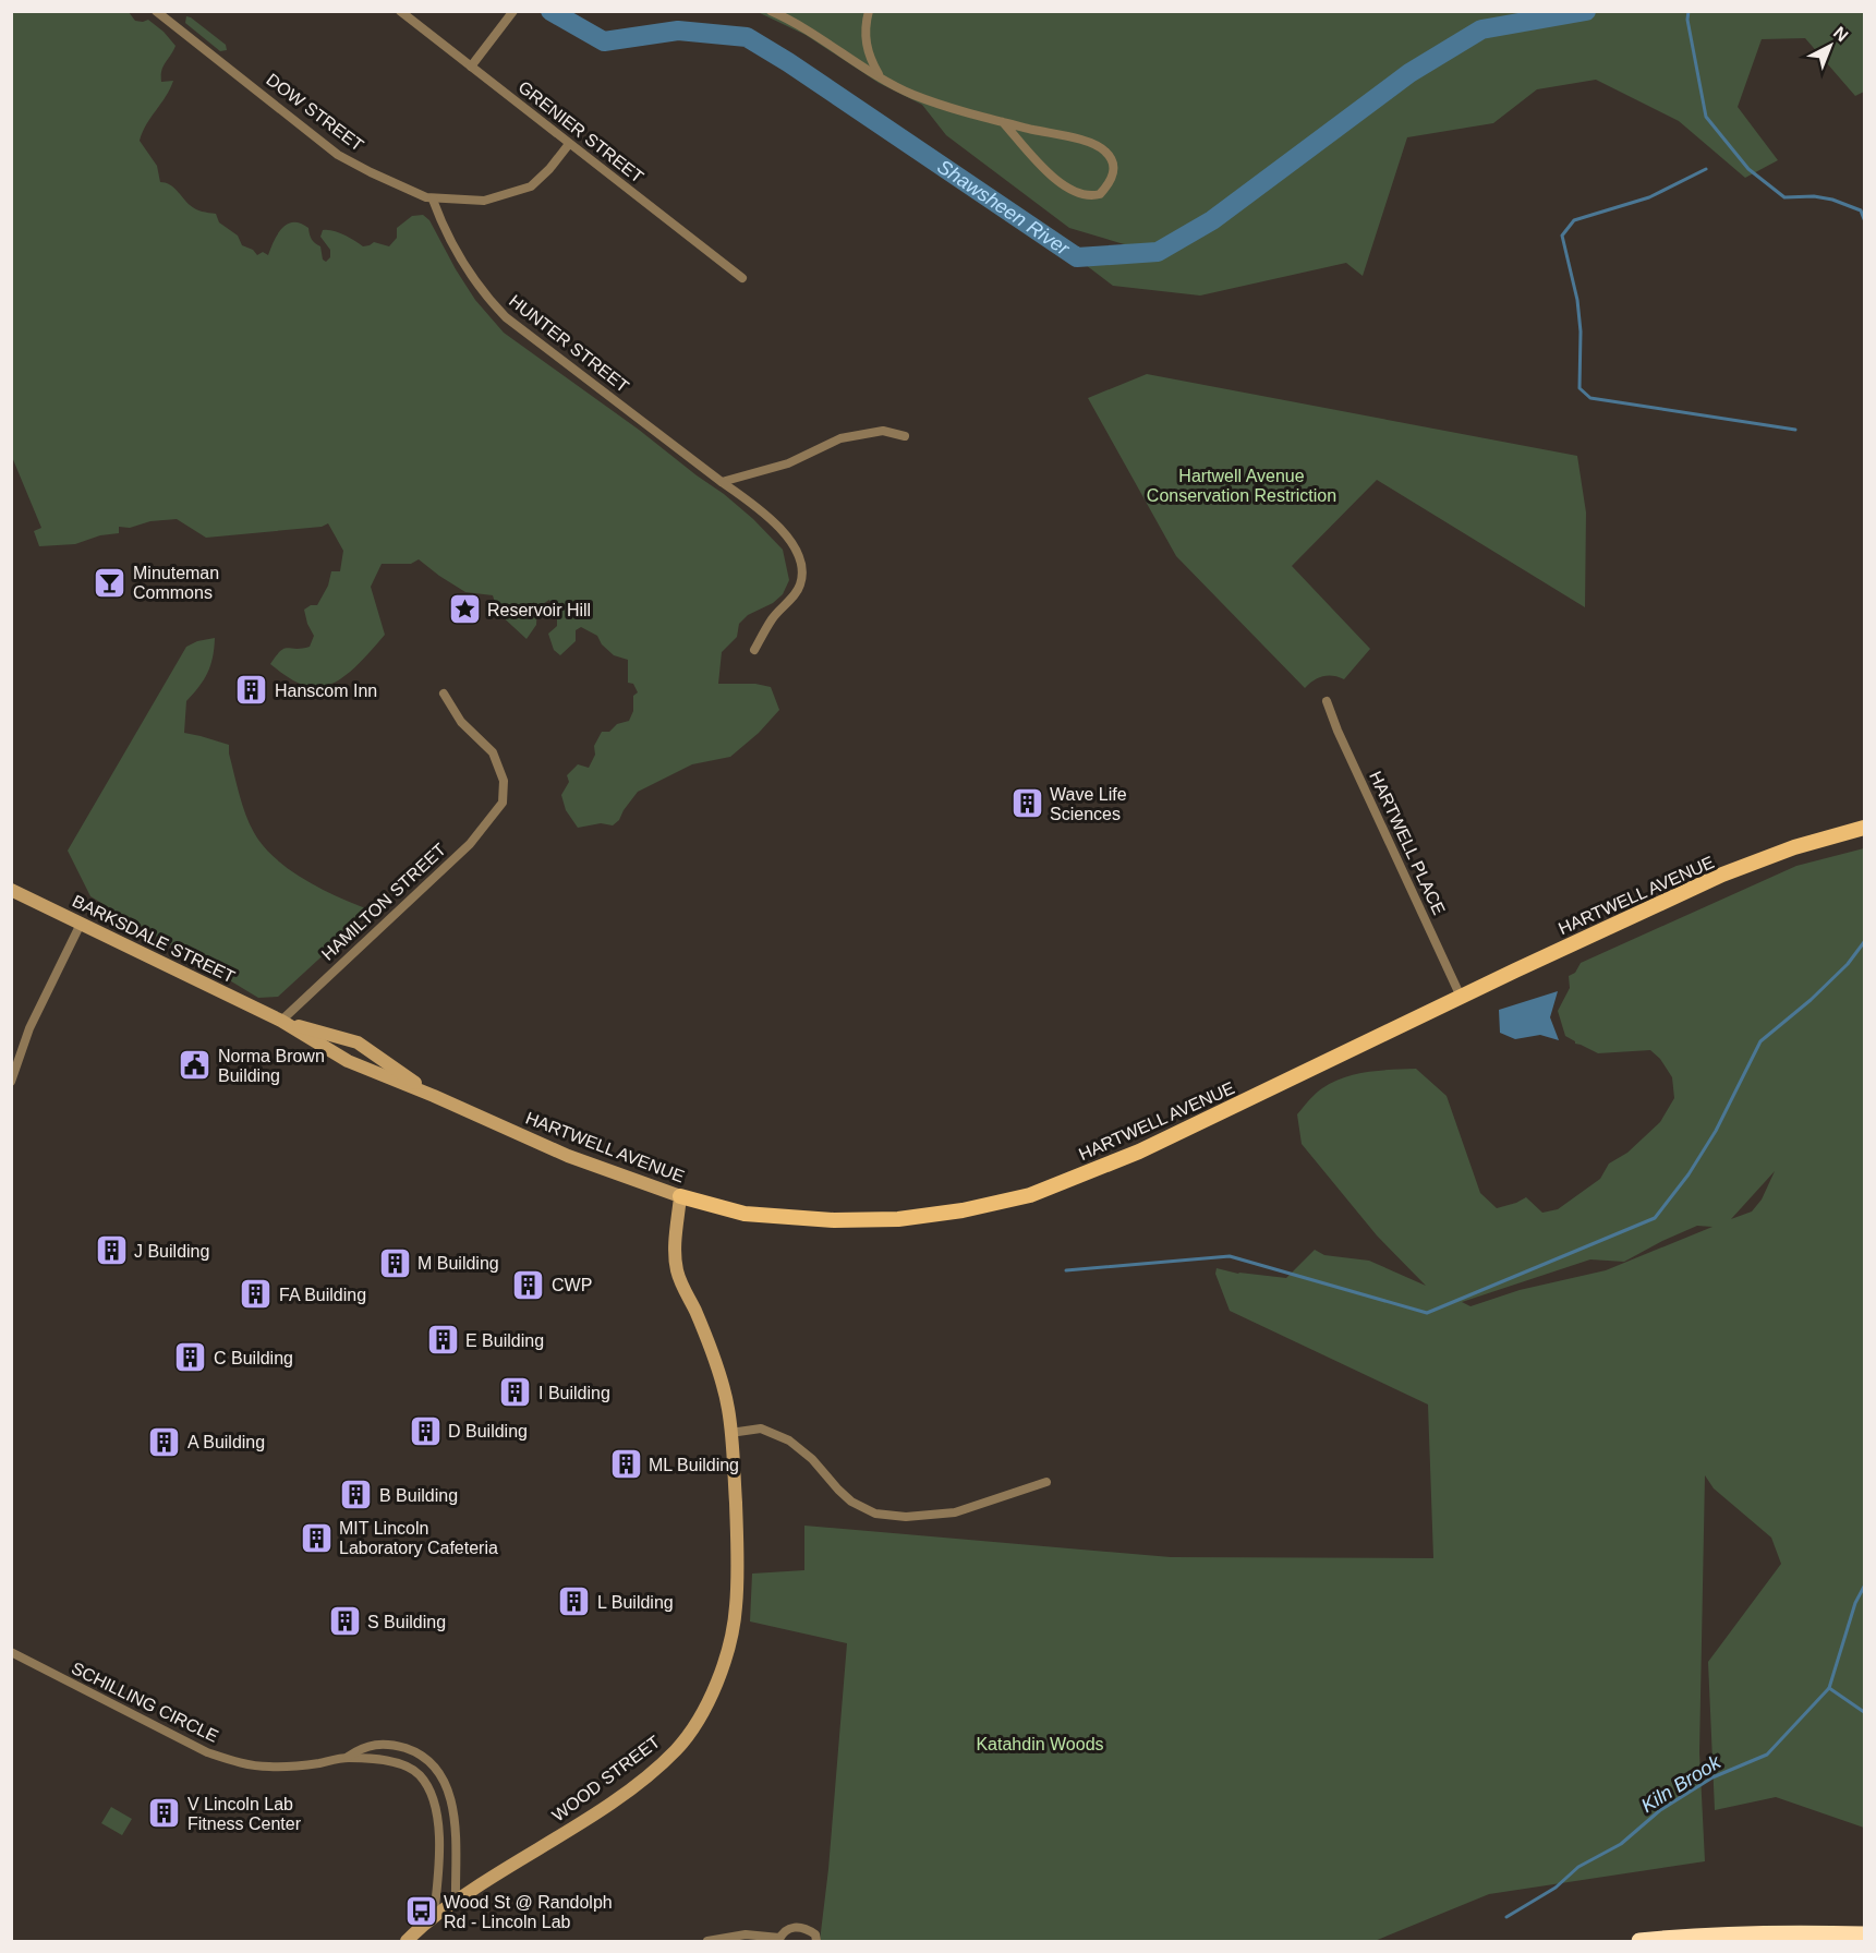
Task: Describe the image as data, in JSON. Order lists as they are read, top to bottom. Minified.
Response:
{"streets":{"main road":["HARTWELL AVENUE"],"street":["DOW STREET","GRENIER STREET","HUNTER STREET","HARTWELL PLACE","HAMILTON STREET","BARKSDALE STREET","SCHILLING CIRCLE","WOOD STREET"]},"crossings":[["DOW STREET","GRENIER STREET"],["DOW STREET","HUNTER STREET"],["HARTWELL PLACE","HARTWELL AVENUE"],["HARTWELL AVENUE","BARKSDALE STREET"],["HARTWELL AVENUE","WOOD STREET"],["HAMILTON STREET","BARKSDALE STREET"],["SCHILLING CIRCLE","WOOD STREET"]],"water":["Shawsheen River","Kiln Brook"],"parks":["Hartwell Avenue Conservation Restriction","Katahdin Woods"],"places":{"bar":["Minuteman Commons"],"place":["Reservoir Hill"],"building":["Hanscom Inn","Wave Life Sciences","J Building","M Building","CWP","FA Building","E Building","C Building","I Building","D Building","A Building","ML Building","B Building","MIT Lincoln Laboratory Cafeteria","L Building","S Building","V Lincoln Lab Fitness Center"],"public building":["Norma Brown Building"],"bus stop":["Wood St @ Randolph Rd - Lincoln Lab"]},"north":"top right"}
